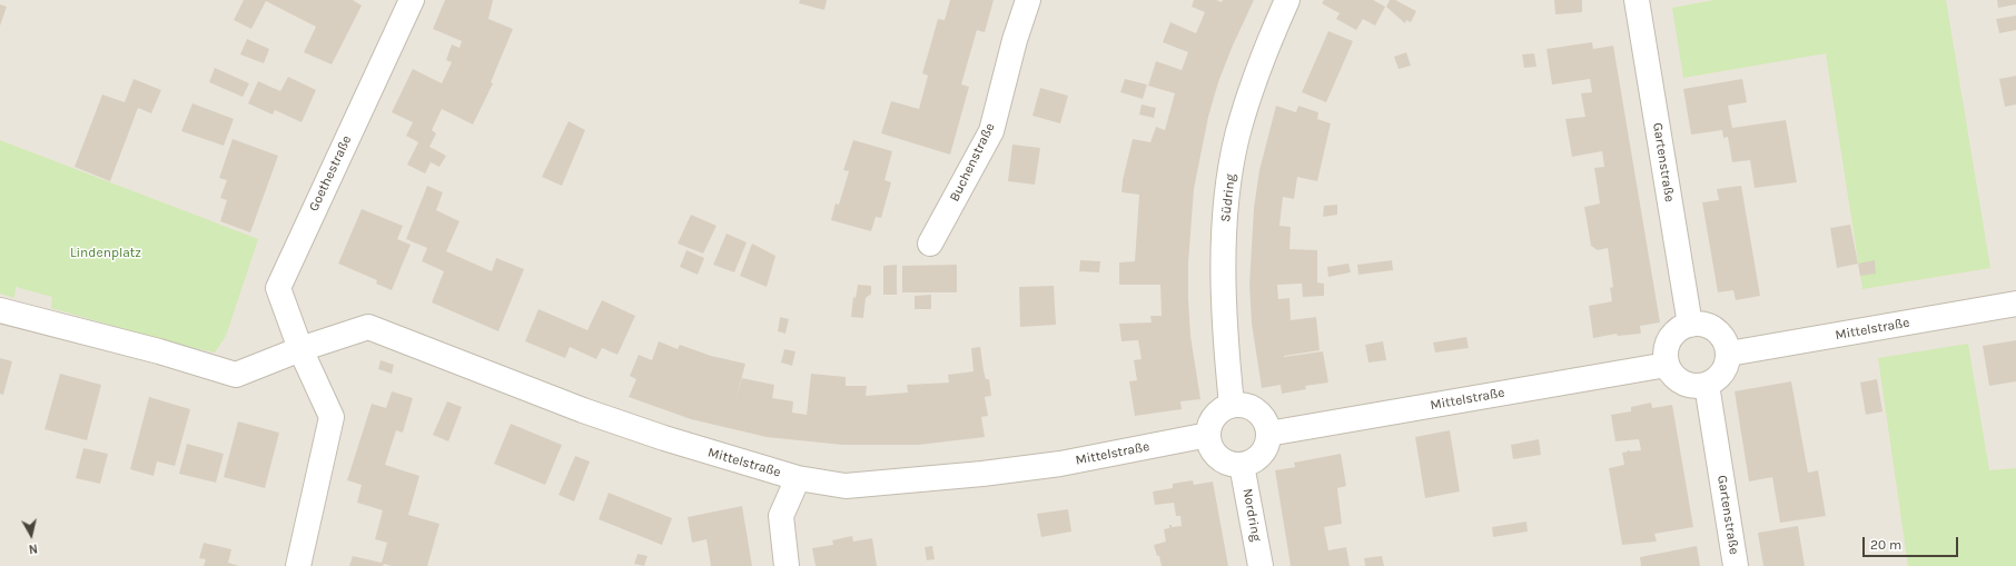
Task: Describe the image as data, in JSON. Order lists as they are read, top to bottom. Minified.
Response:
{"streets":{"street":["Buchenstraße","Gartenstraße","Goethestraße","Südring","Mittelstraße","Nordring"]},"crossings":[["Gartenstraße","Mittelstraße"],["Goethestraße","Mittelstraße"],["Südring","Mittelstraße"],["Südring","Nordring"],["Mittelstraße","Nordring"]],"parks":["Lindenplatz"],"scale_bar":"20 m","north":"bottom"}
